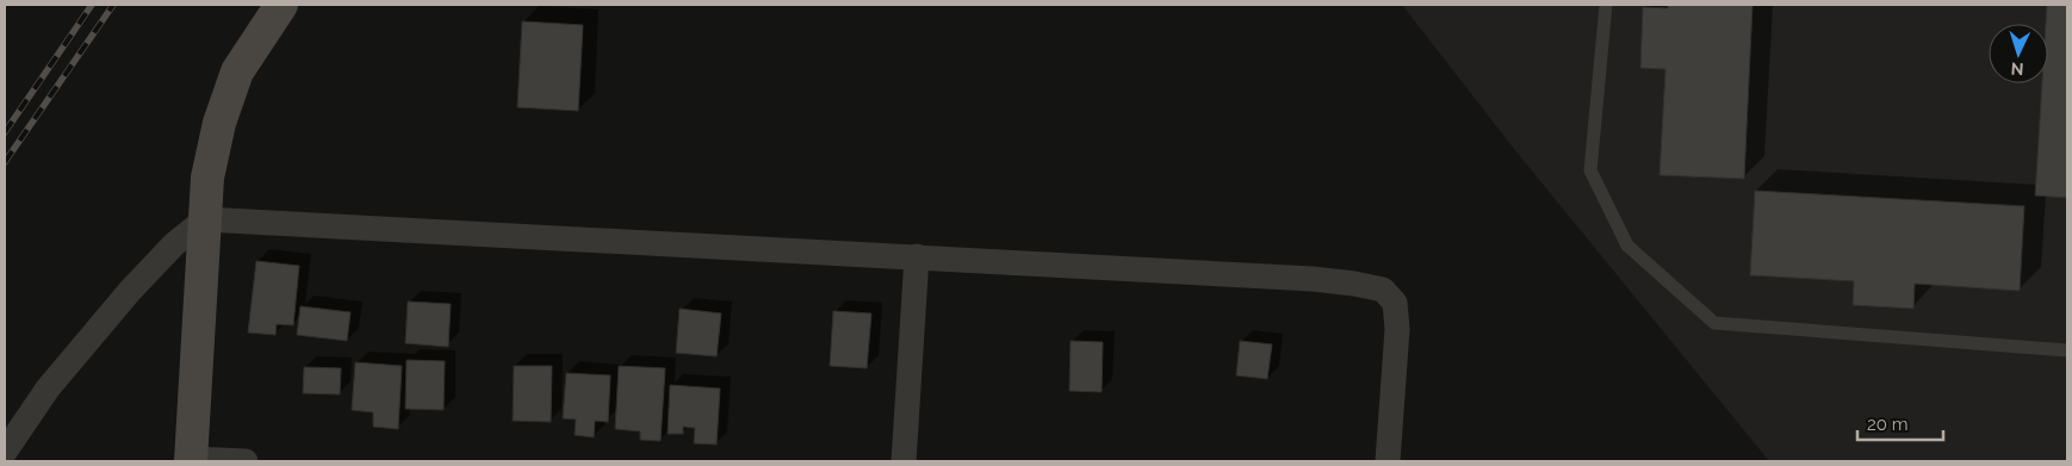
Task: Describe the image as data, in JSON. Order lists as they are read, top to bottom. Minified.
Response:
{"scale_bar":"20 m","north":"bottom"}
